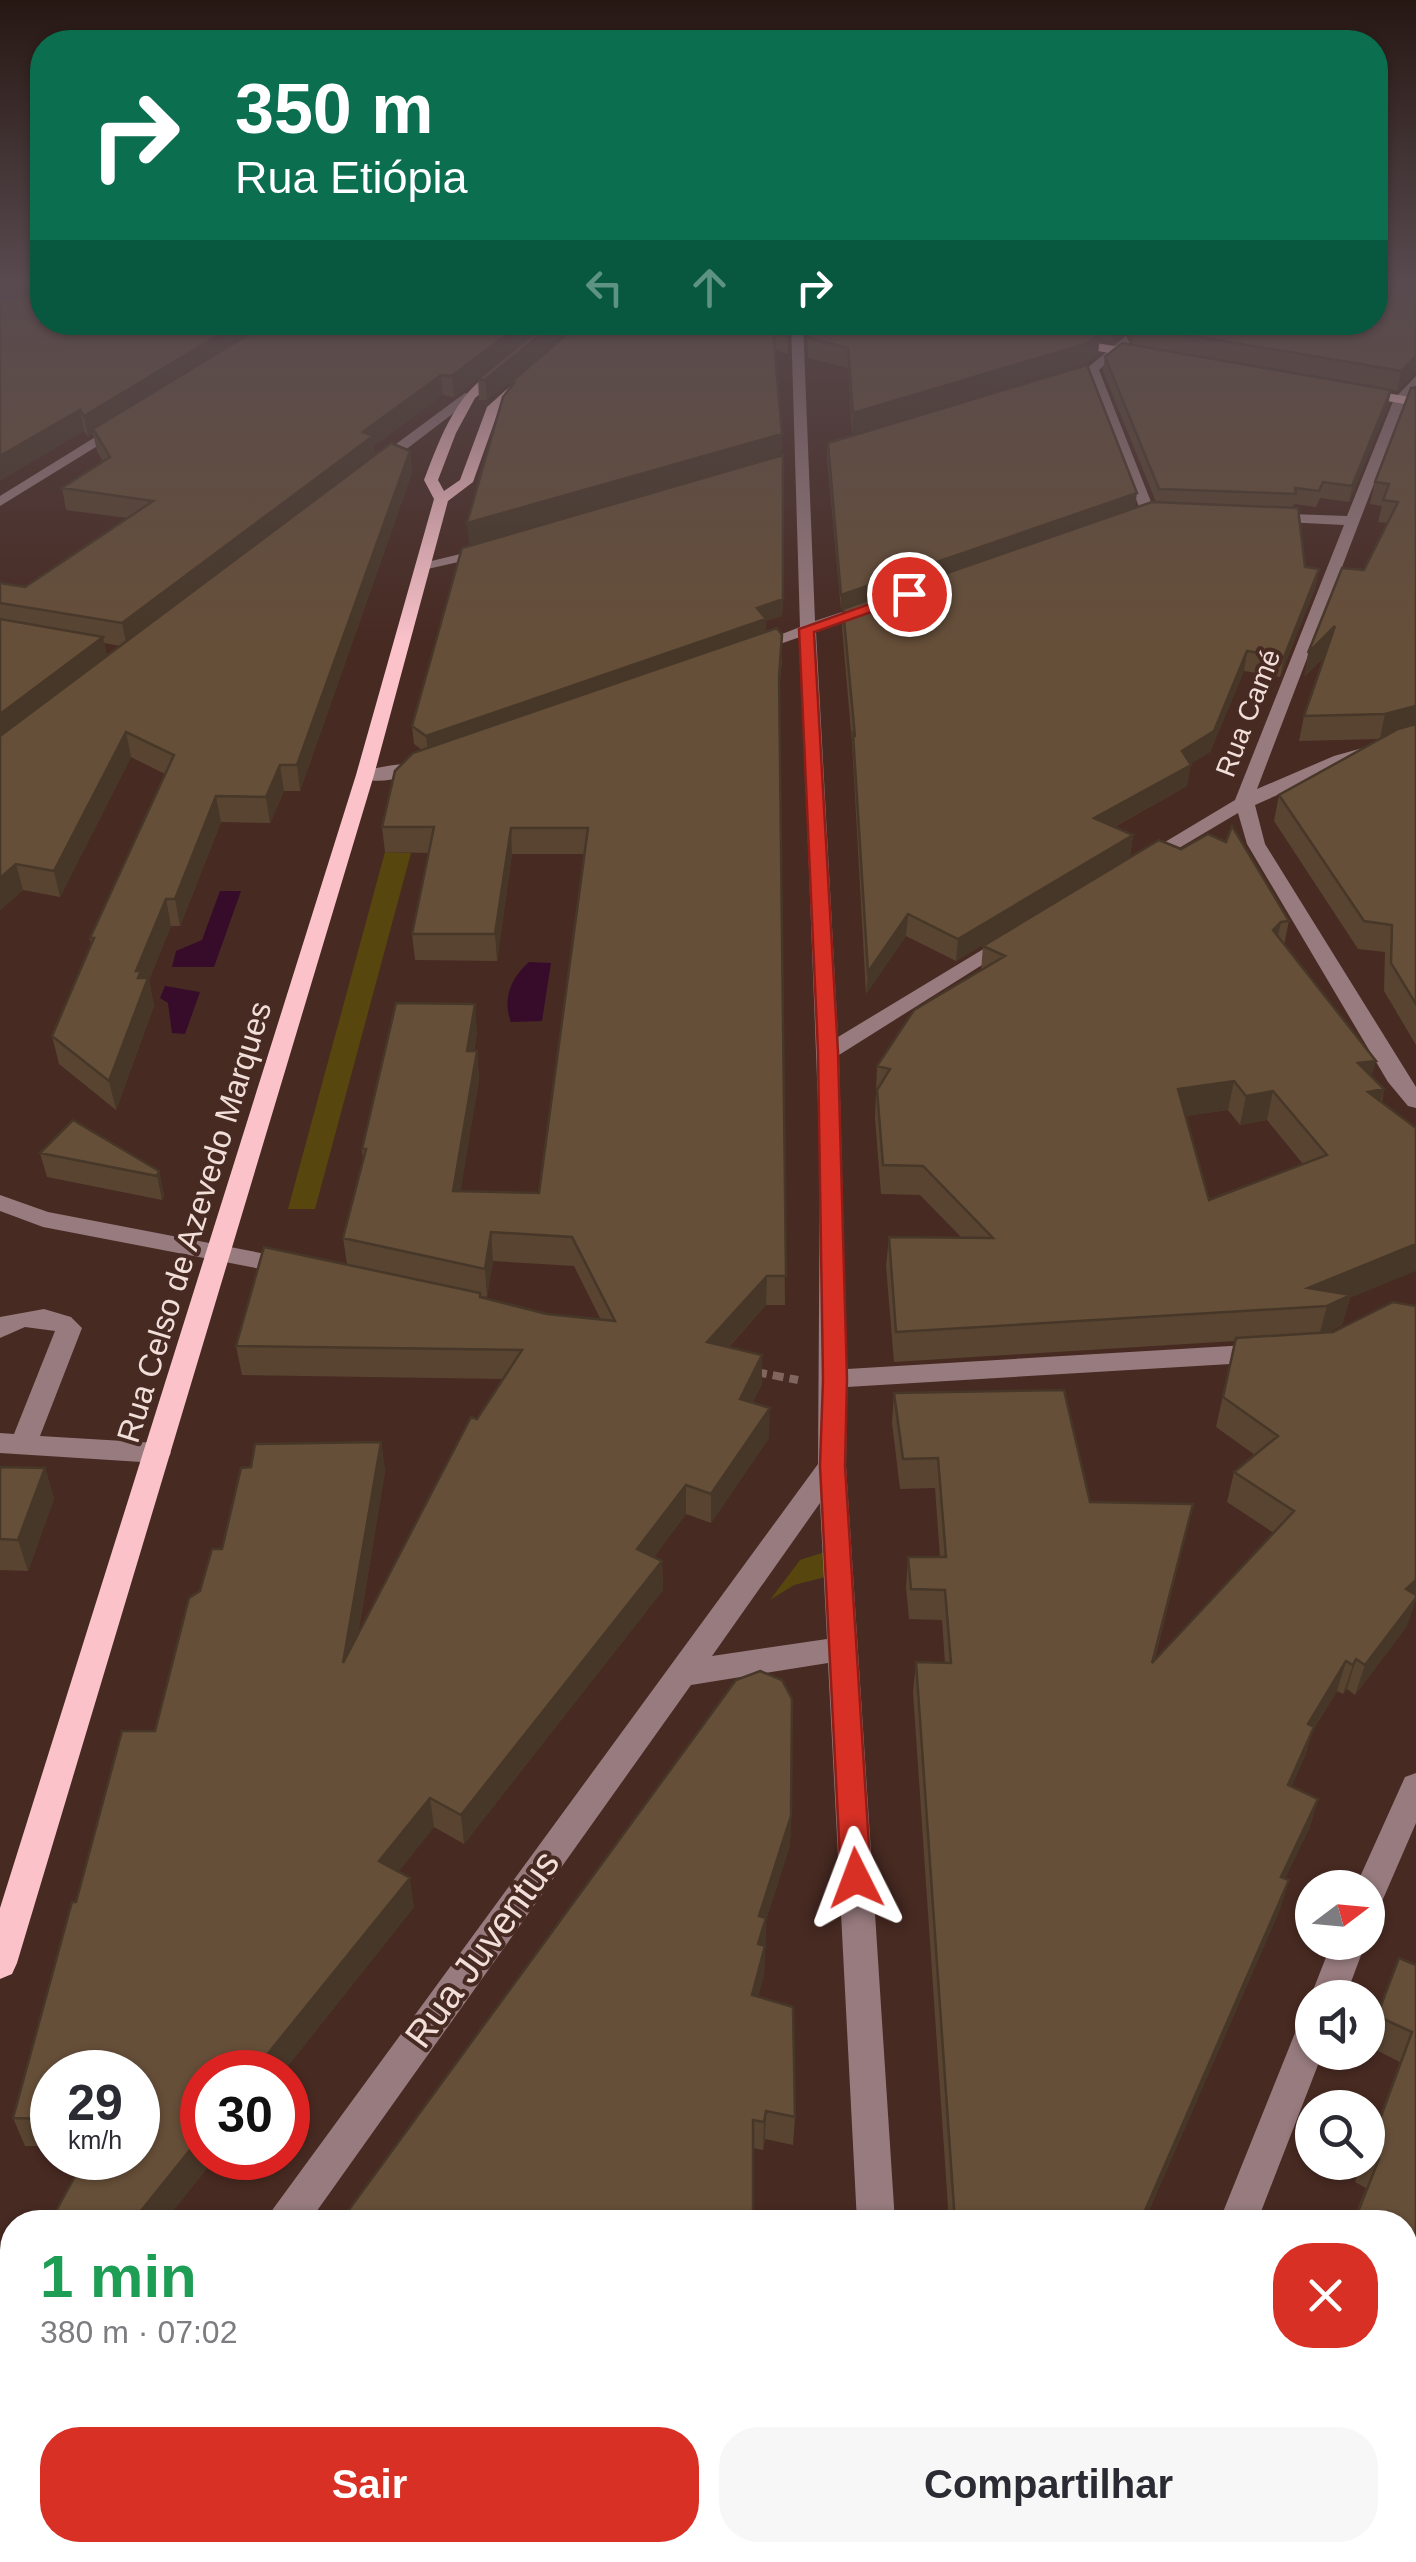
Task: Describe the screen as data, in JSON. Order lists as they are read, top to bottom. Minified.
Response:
{"streets":{"main road":["Rua Celso de Azevedo Marques"],"street":["Rua Camé","Rua Juventus"]},"north":"right","page":{"turn":["350 m","Rua Etiópia"],"speed":"29 km/h","limit":"30","heading":["1 min","380 m · 07:02"],"buttons":["Sair","Compartilhar"]}}
